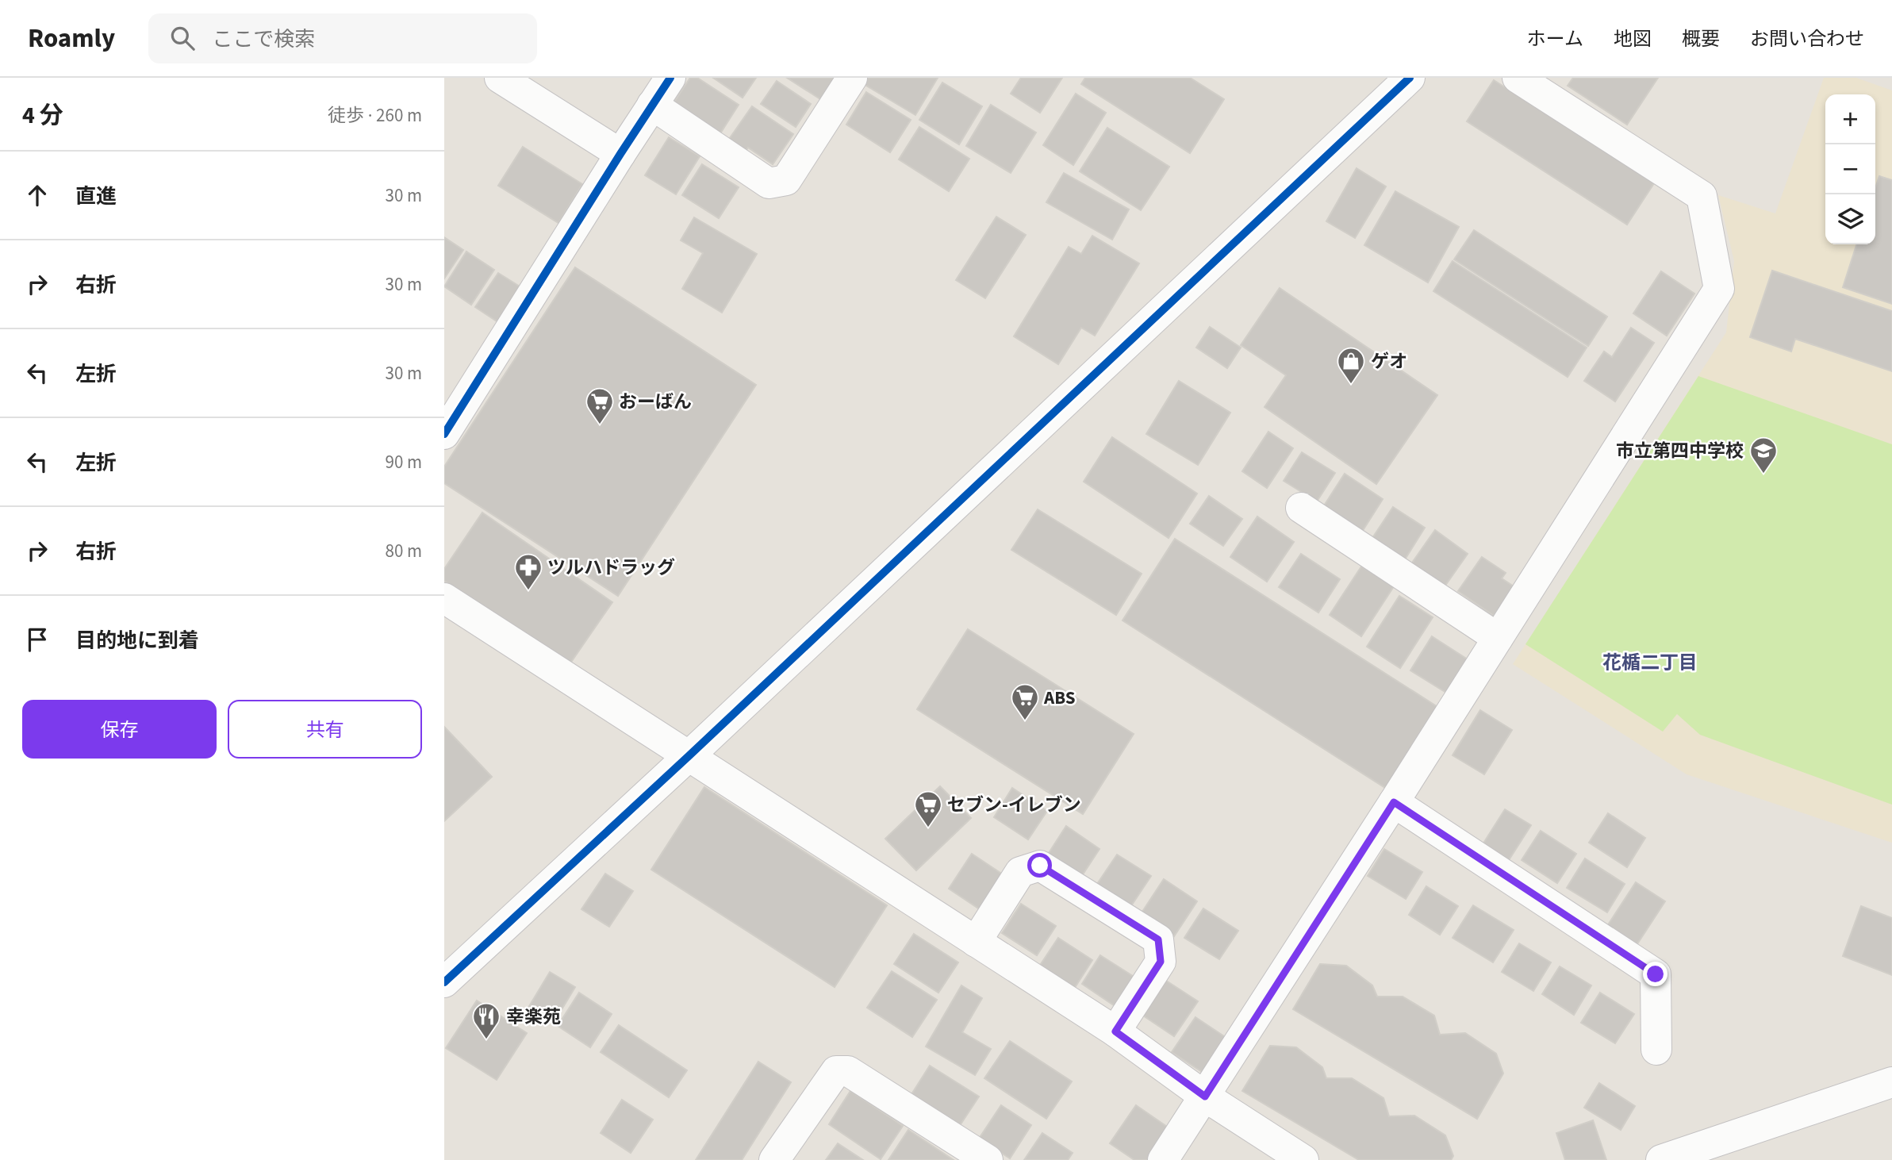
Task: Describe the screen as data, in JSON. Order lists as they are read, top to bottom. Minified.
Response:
{"districts":["花楯二丁目"],"places":{"shop":["ゲオ"],"supermarket":["おーばん","ABS","セブン-イレブン"],"school or university":["市立第四中学校"],"pharmacy":["ツルハドラッグ"],"restaurant":["幸楽苑"]},"page":{"header":"Roamly","search":"ここで検索","nav":["ホーム","地図","概要","お問い合わせ"],"heading":["4 分","徒歩 · 260 m"],"map_buttons":["+","−"],"list":[["直進","30 m"],["右折","30 m"],["左折","30 m"],["左折","90 m"],["右折","80 m"],"目的地に到着"],"buttons":["保存","共有"]}}
